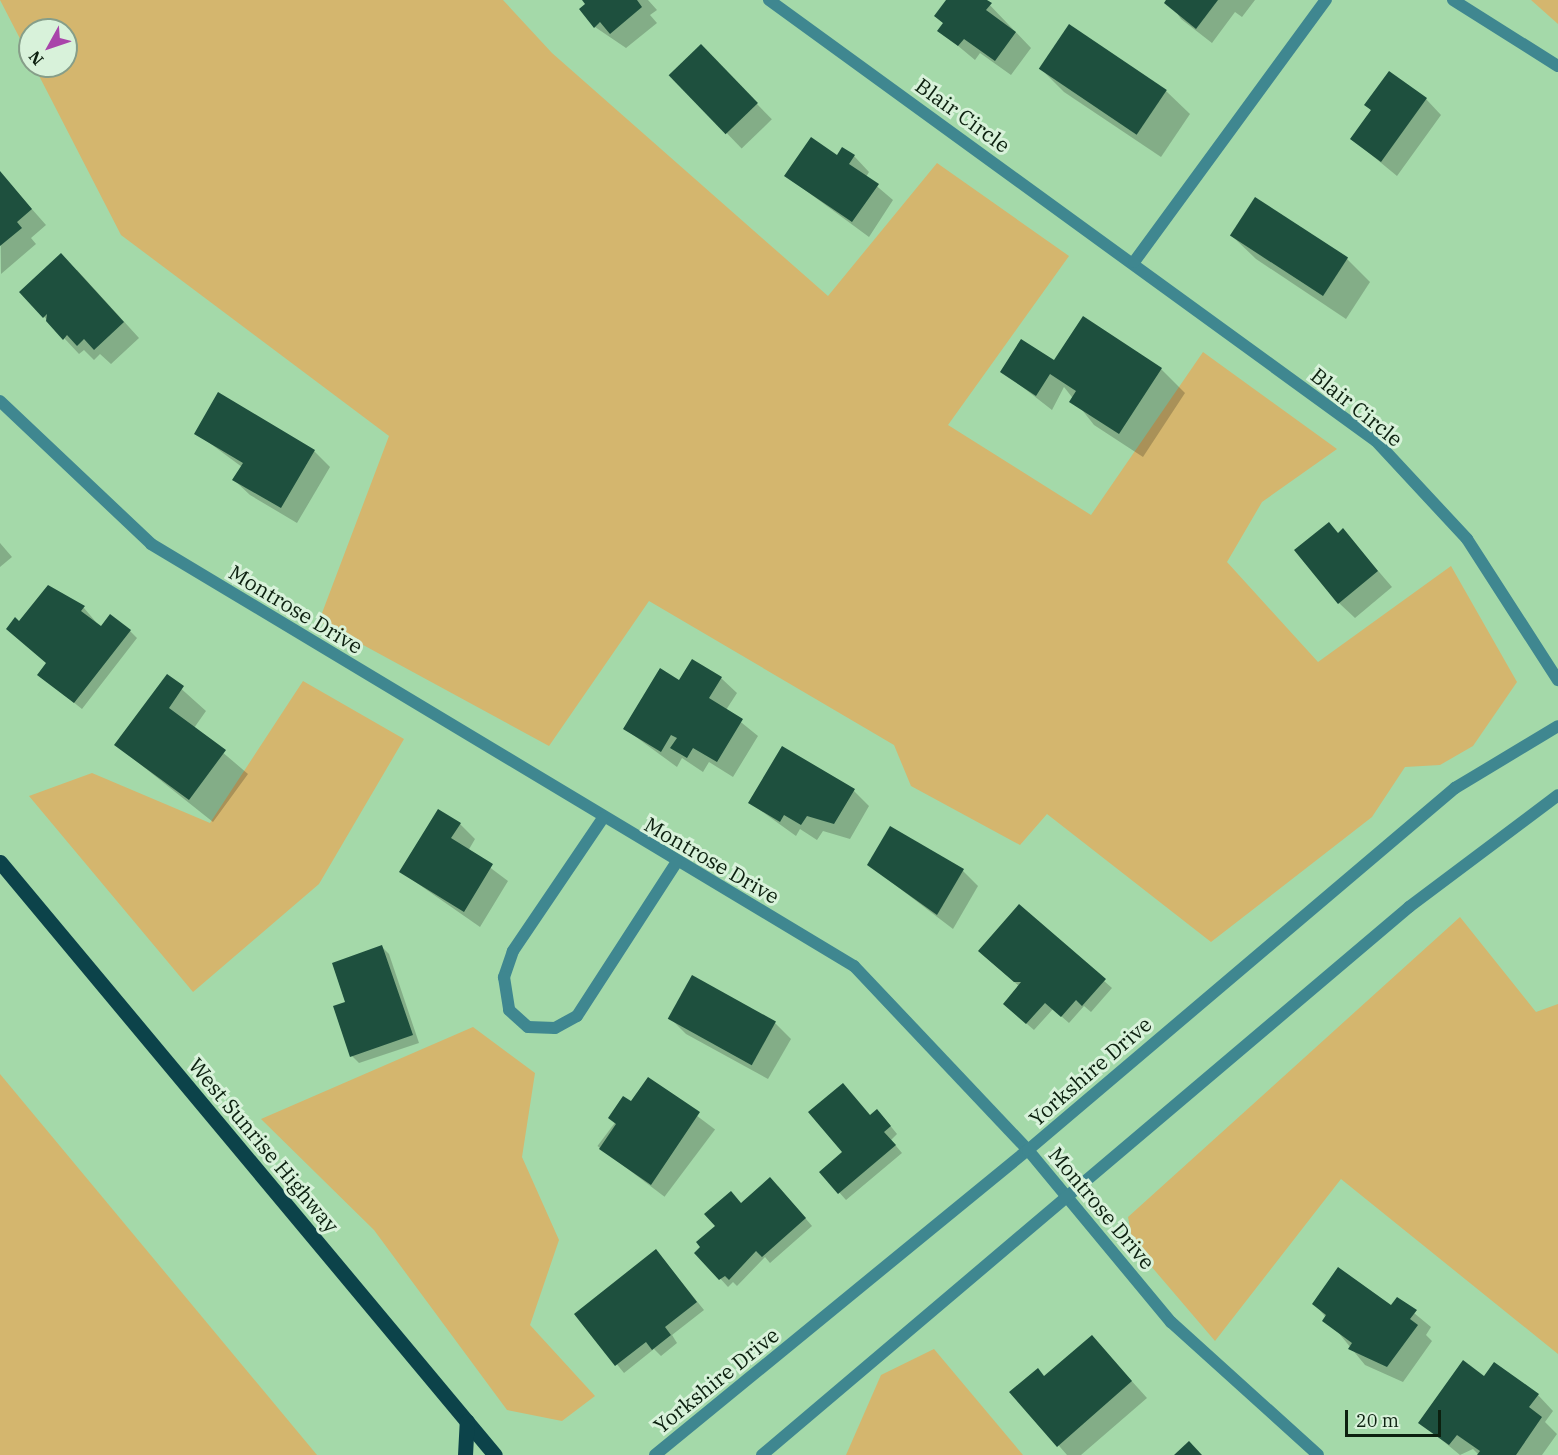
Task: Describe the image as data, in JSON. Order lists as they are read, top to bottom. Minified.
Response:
{"streets":{"main road":["West Sunrise Highway"],"street":["Blair Circle","Montrose Drive","Yorkshire Drive"]},"crossings":[["Montrose Drive","Yorkshire Drive"]],"scale_bar":"20 m","north":"bottom left"}
